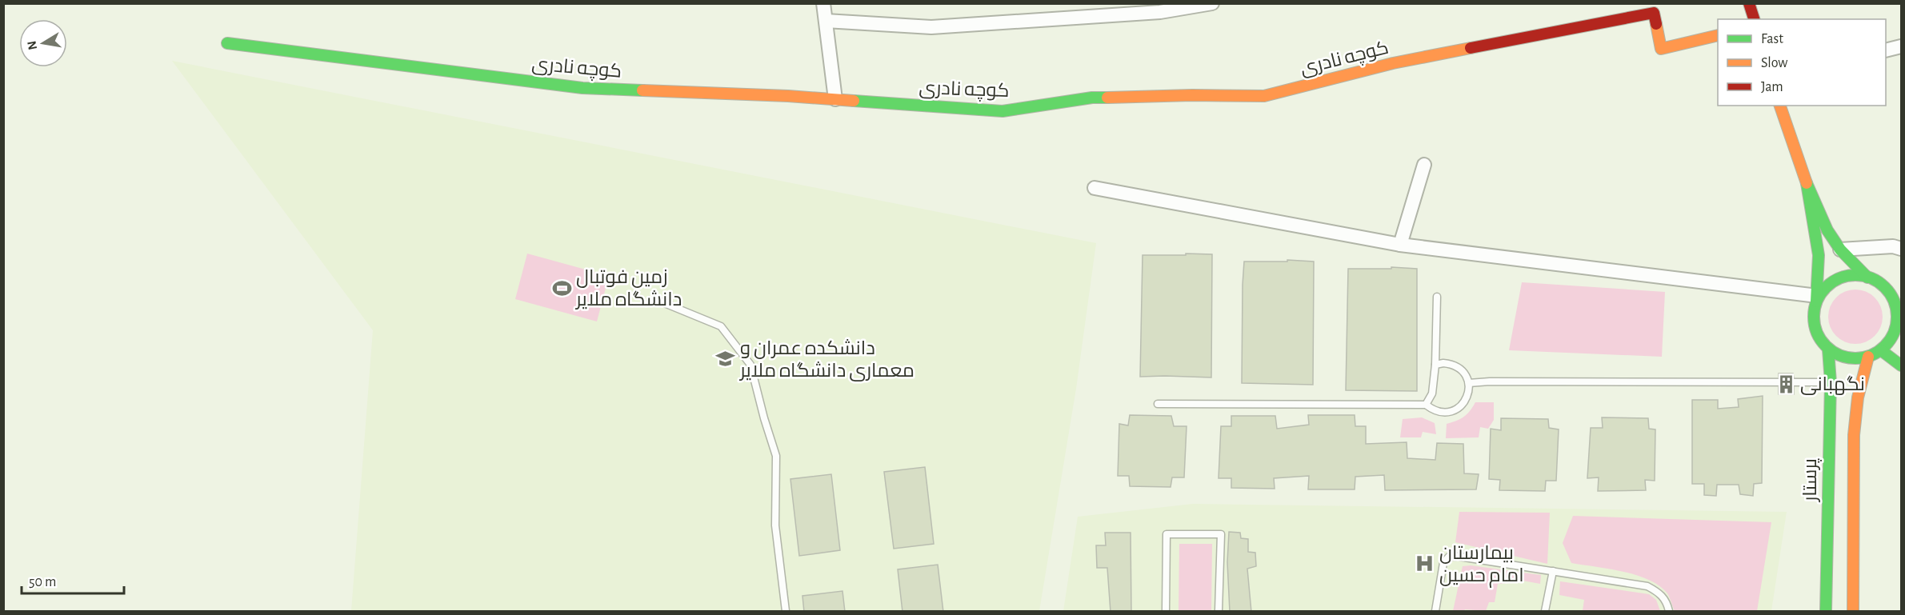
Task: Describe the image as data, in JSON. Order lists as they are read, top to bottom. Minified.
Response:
{"streets":{"street":["کوچه نادری","پرستار"]},"places":{"sports":["زمین فوتبال دانشگاه ملایر"],"school or university":["دانشکده عمران و معماری دانشگاه ملایر"],"building":["نگهبانی"],"hospital":["بیمارستان امام حسین"]},"legend":["Fast","Slow","Jam"],"scale_bar":"50 m","north":"left"}
